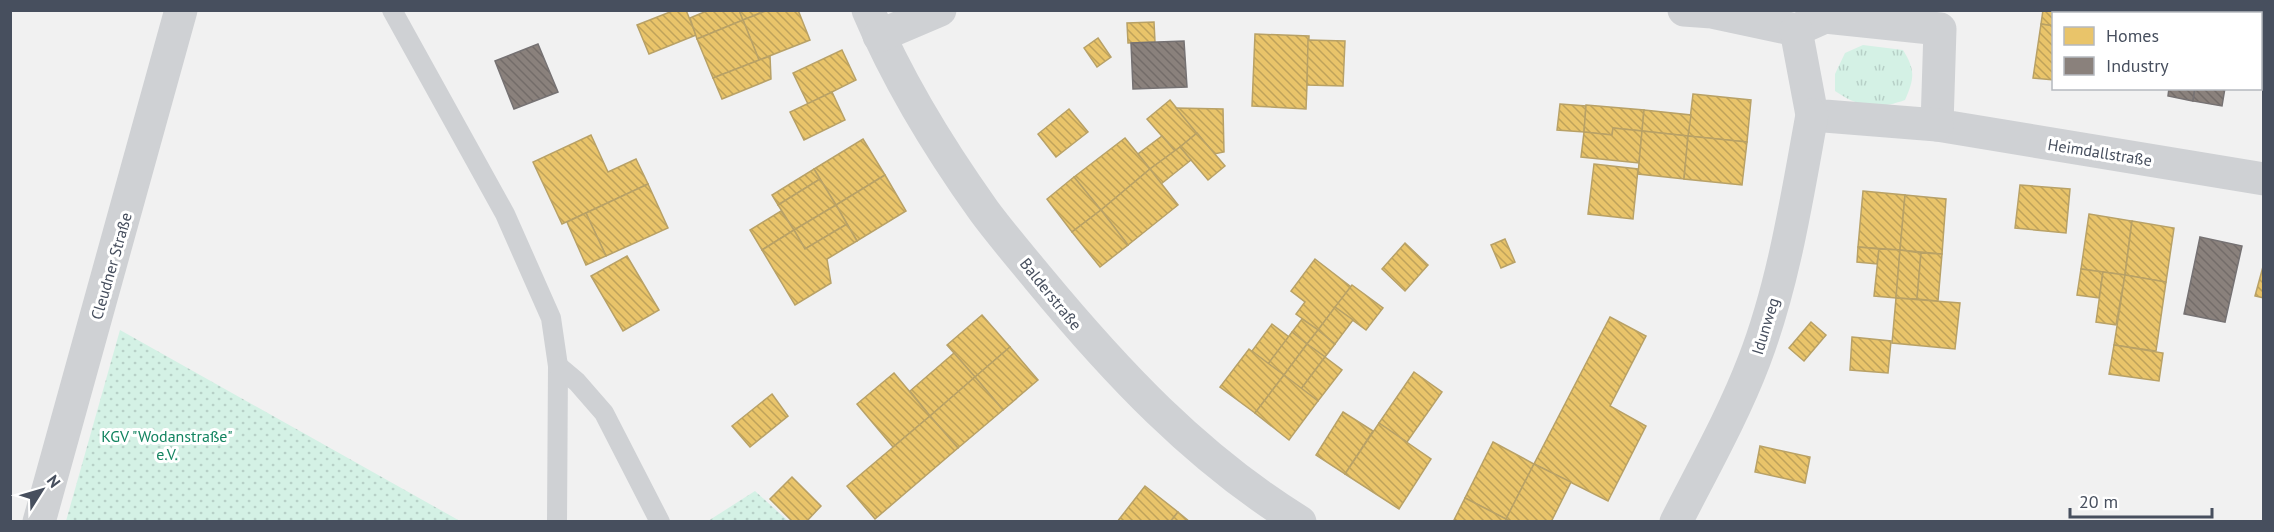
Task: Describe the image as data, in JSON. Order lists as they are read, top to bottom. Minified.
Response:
{"streets":{"street":["Heimdallstraße","Cleudner Straße","Balderstraße","Idunweg"]},"crossings":[["Heimdallstraße","Idunweg"]],"parks":["KGV \"Wodanstraße\" e.V."],"legend":["Homes","Industry"],"scale_bar":"20 m","north":"top right"}
